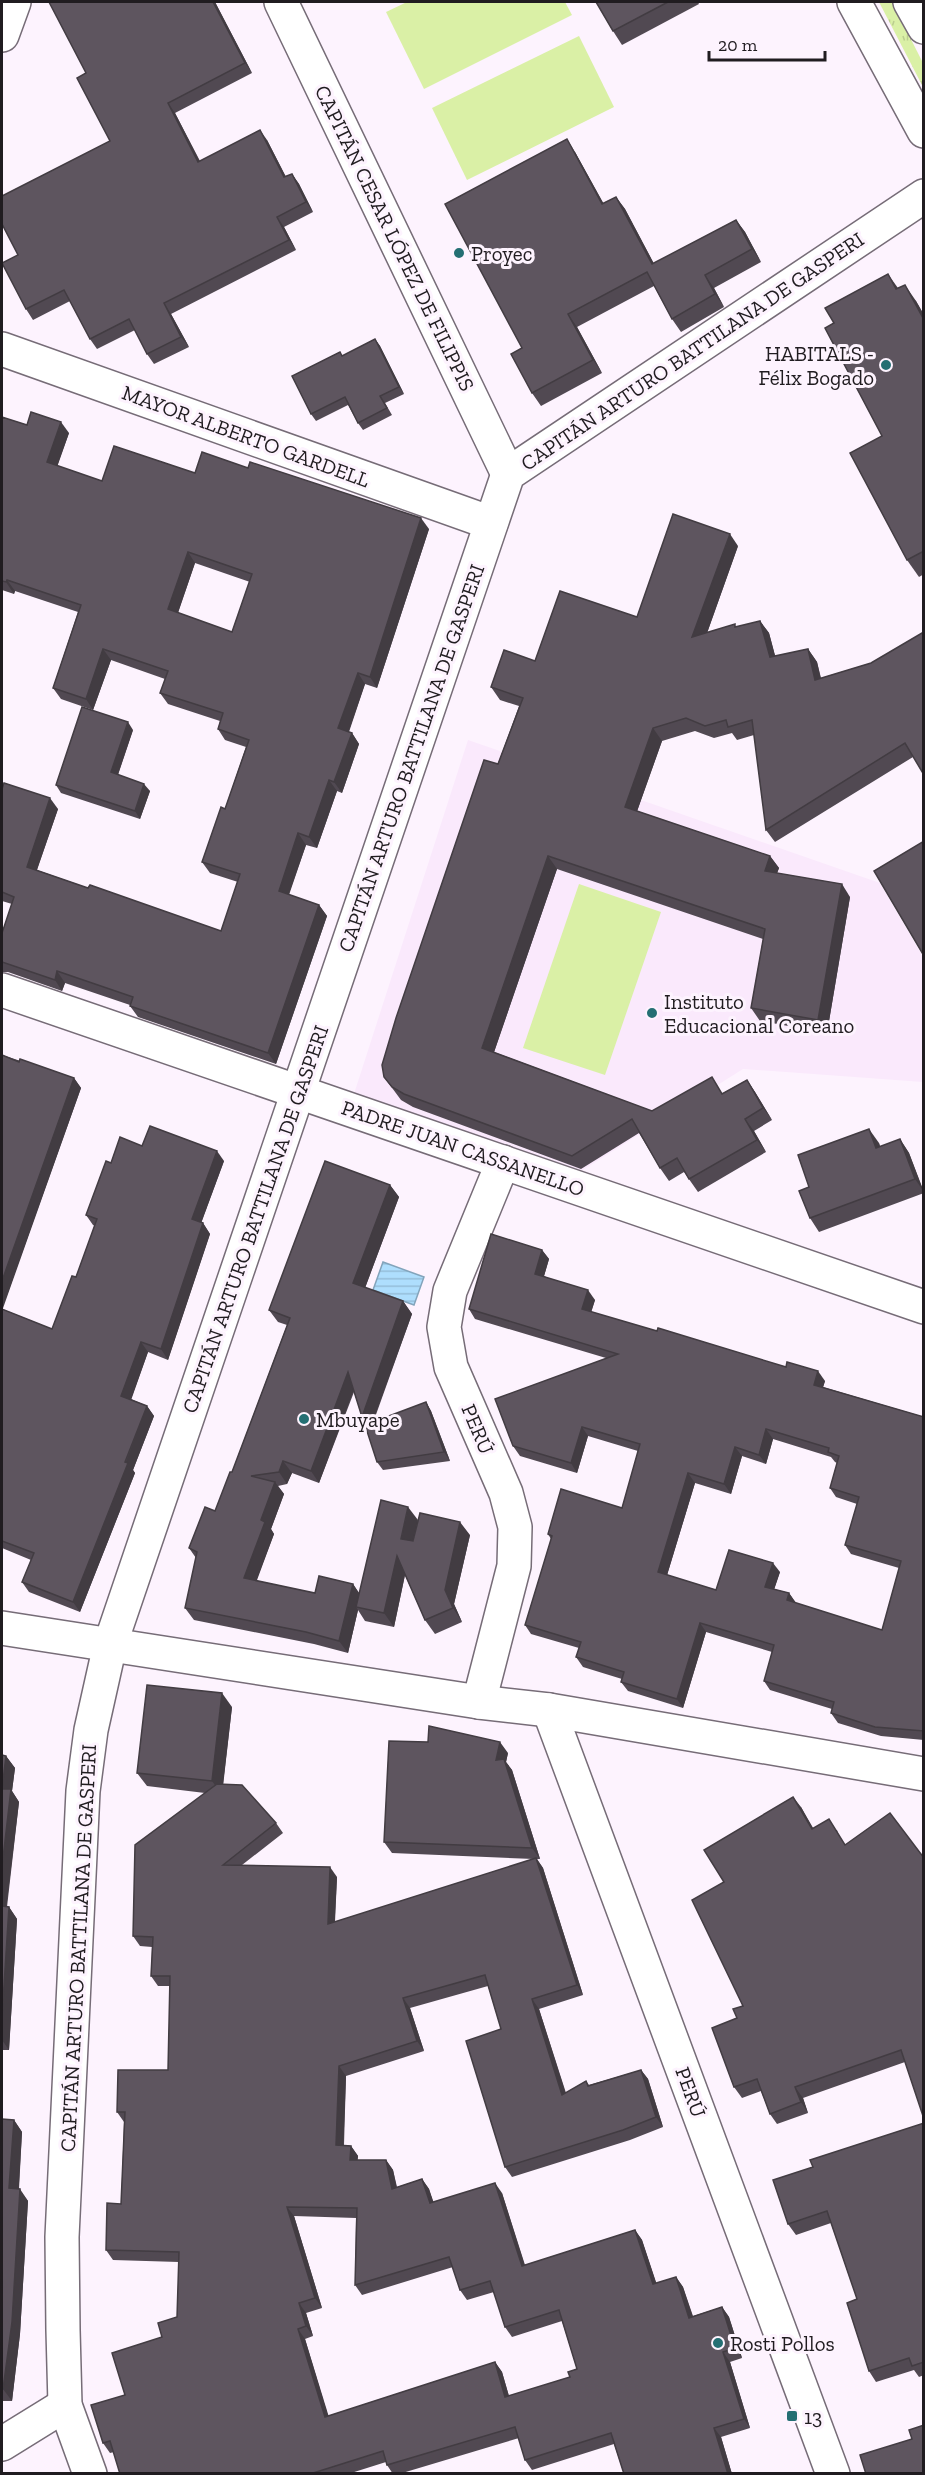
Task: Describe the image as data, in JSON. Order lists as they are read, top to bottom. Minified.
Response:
{"streets":{"street":["CAPITÁN CESAR LÓPEZ DE FILIPPIS","CAPITÁN ARTURO BATTILANA DE GASPERI","MAYOR ALBERTO GARDELL","PADRE JUAN CASSANELLO","PERÚ"]},"crossings":[["CAPITÁN CESAR LÓPEZ DE FILIPPIS","CAPITÁN ARTURO BATTILANA DE GASPERI"],["CAPITÁN ARTURO BATTILANA DE GASPERI","MAYOR ALBERTO GARDELL"],["CAPITÁN ARTURO BATTILANA DE GASPERI","PADRE JUAN CASSANELLO"],["PADRE JUAN CASSANELLO","PERÚ"]],"places":{"other":["Proyec","HABITALS - Félix Bogado","Instituto Educacional Coreano","Mbuyape","Rosti Pollos"],"transit":["13"]},"scale_bar":"20 m"}
